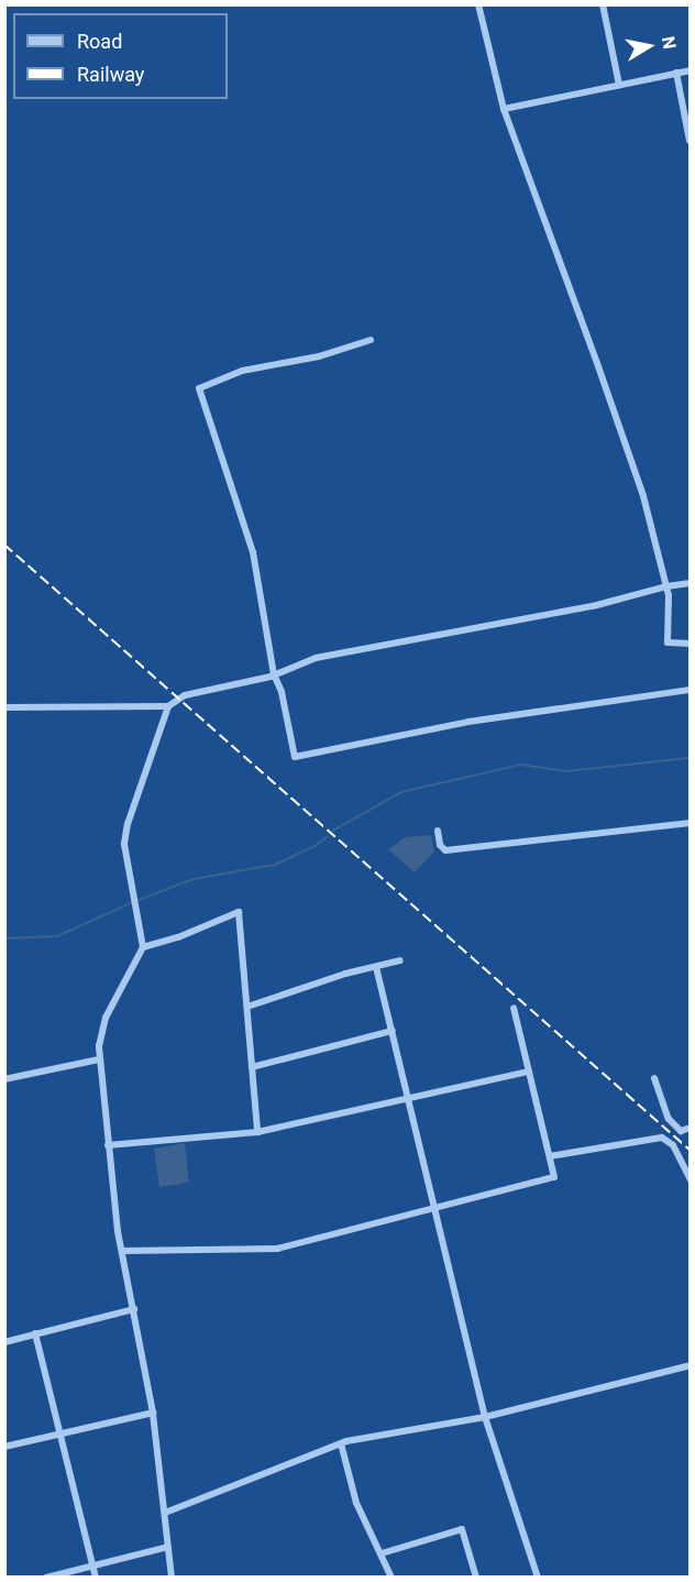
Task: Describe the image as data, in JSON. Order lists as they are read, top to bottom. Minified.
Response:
{"legend":["Road","Railway"],"north":"right"}
